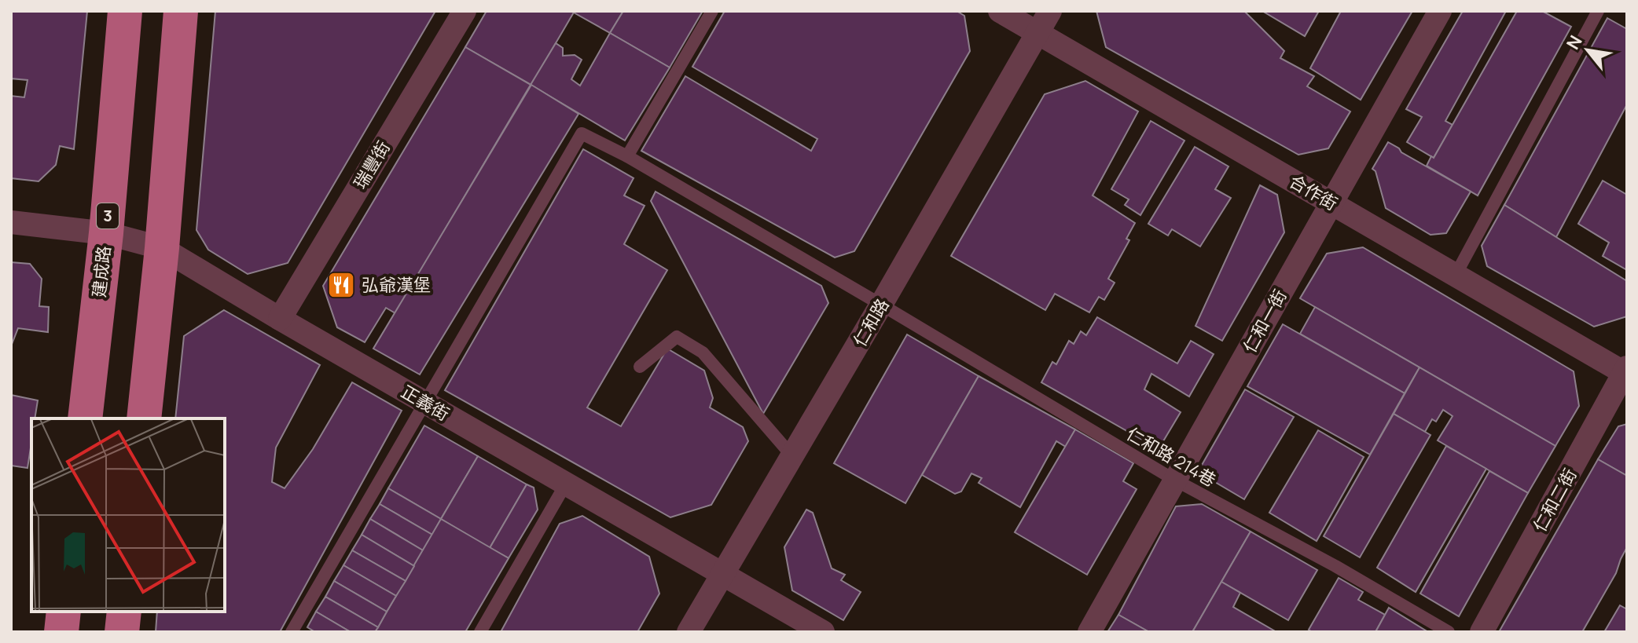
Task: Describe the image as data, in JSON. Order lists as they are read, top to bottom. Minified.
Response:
{"streets":{"main road":["3","建成路"],"street":["瑞豐街","合作街","仁和一街","仁和路","正義街","仁和二街"],"lane":["仁和路 214巷"]},"crossings":[["瑞豐街","正義街"],["合作街","仁和一街"],["合作街","仁和路"],["合作街","仁和二街"],["建成路","正義街"],["仁和一街","仁和路 214巷"],["仁和路","正義街"],["仁和路","仁和路 214巷"],["正義街","仁和路 214巷"]],"places":{"restaurant":["弘爺漢堡"]},"north":"top left"}
